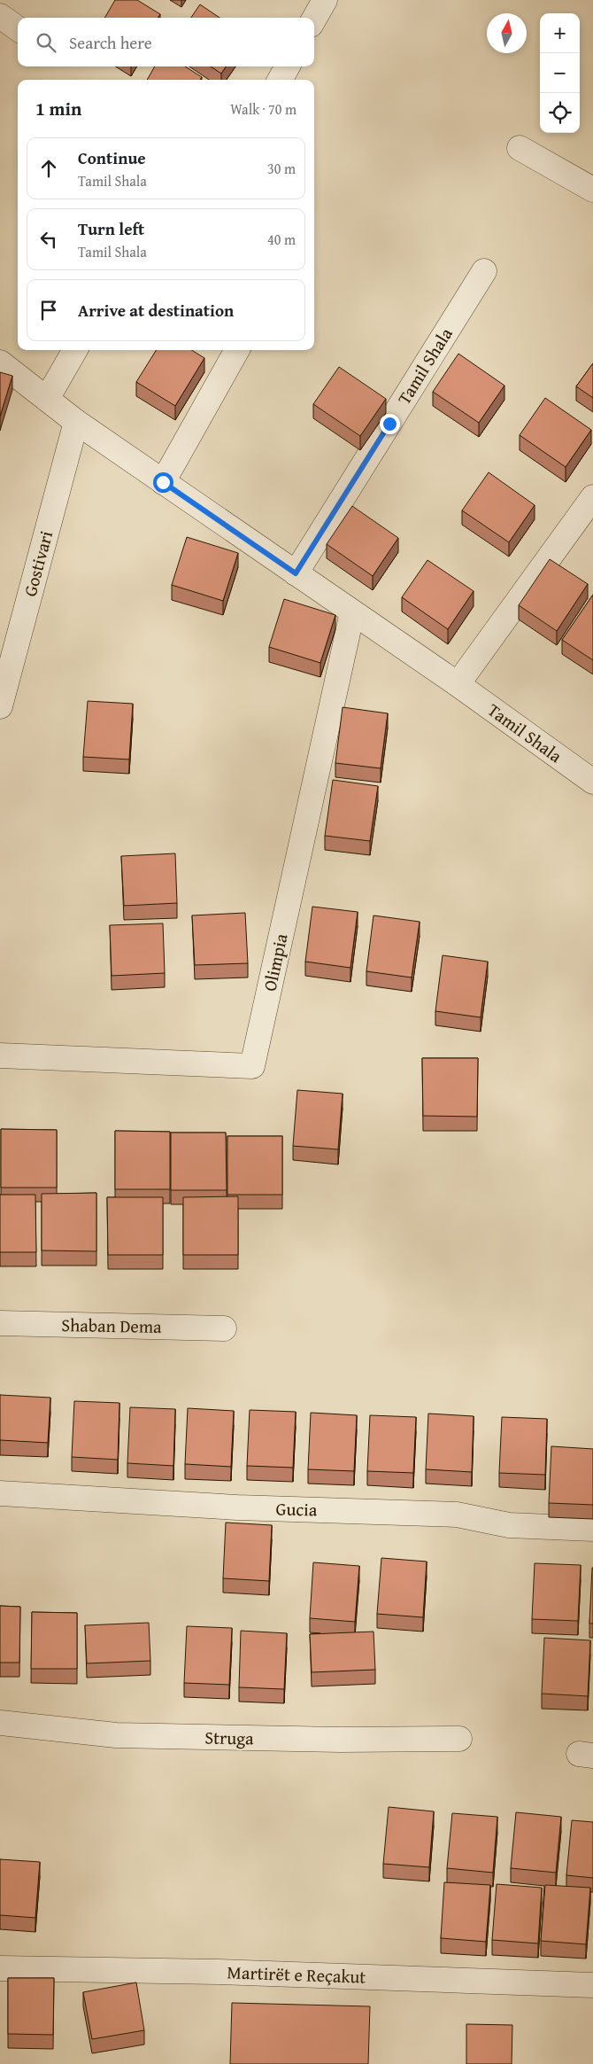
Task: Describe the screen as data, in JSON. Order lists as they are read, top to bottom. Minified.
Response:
{"streets":{"street":["Tamil Shala","Gostivari","Olimpia","Shaban Dema","Gucia","Struga","Martirët e Reçakut"]},"crossings":[["Tamil Shala","Gostivari"],["Tamil Shala","Olimpia"]],"north":"top","page":{"map_buttons":["+","−"],"search":"Search here","heading":["1 min","Walk · 70 m"],"list":[["Continue","Tamil Shala","30 m"],["Turn left","Tamil Shala","40 m"],"Arrive at destination"]}}
